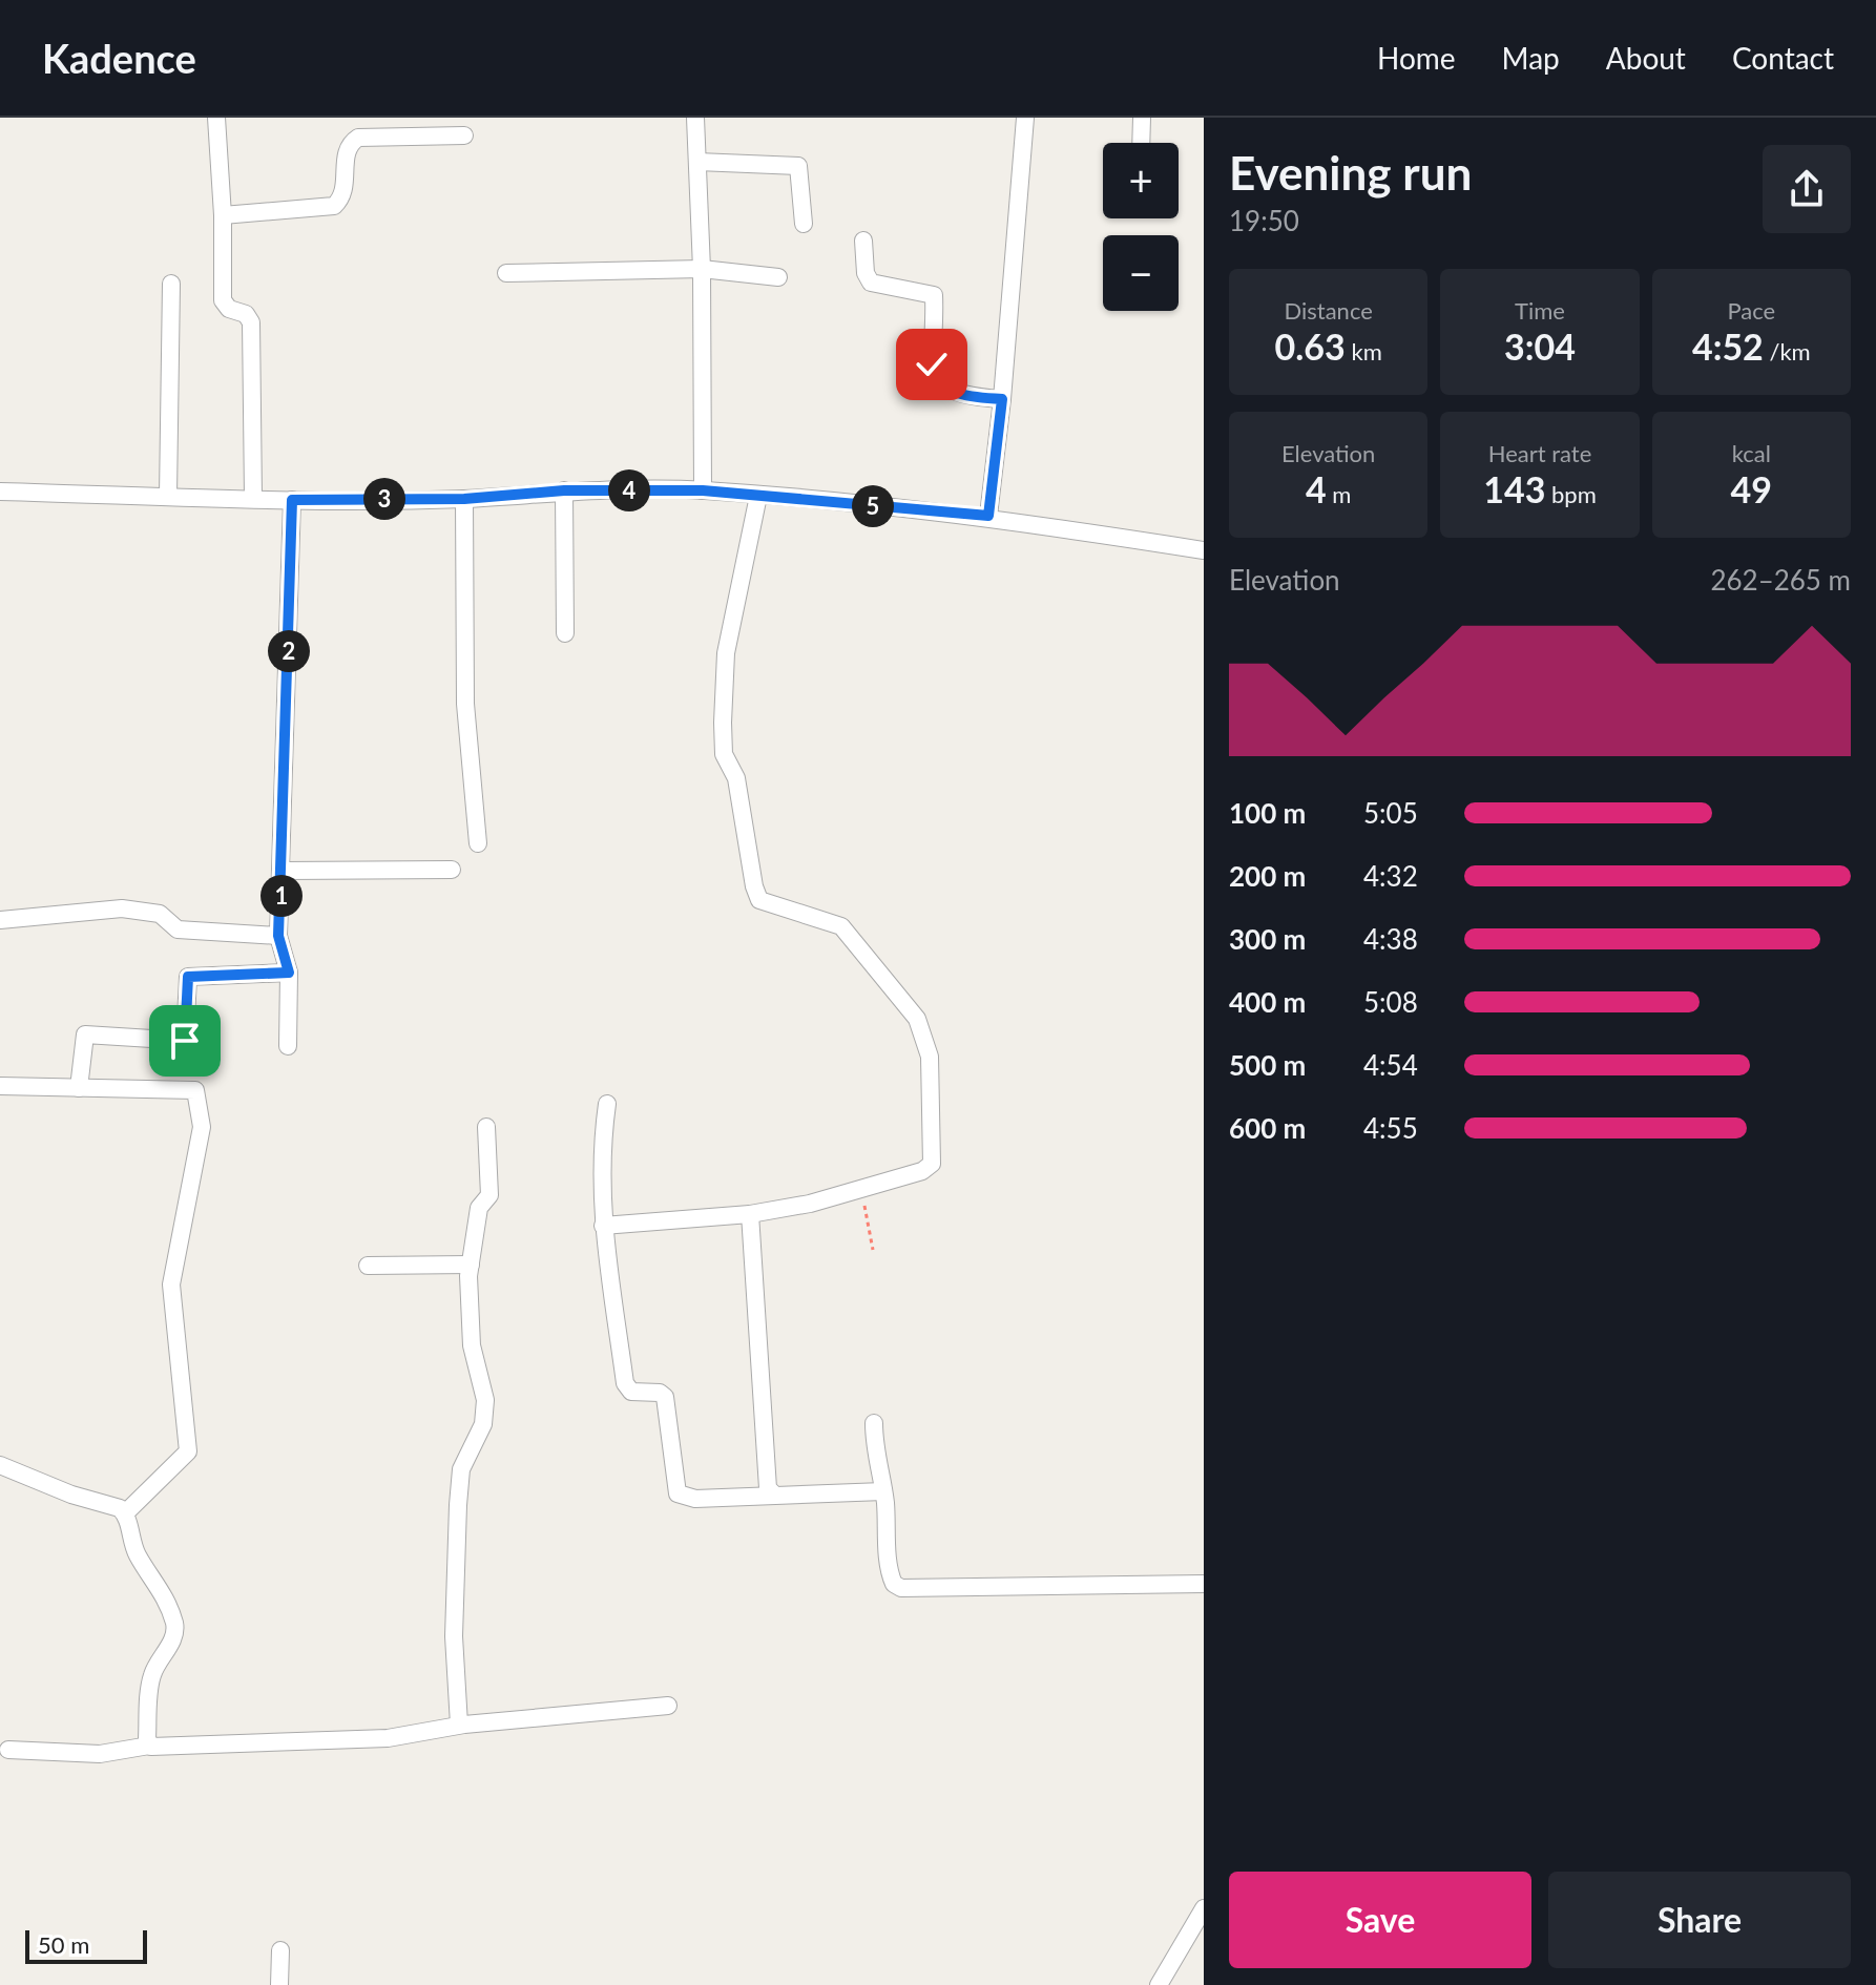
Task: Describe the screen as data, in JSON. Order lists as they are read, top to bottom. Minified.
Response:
{"scale_bar":"50 m","page":{"header":"Kadence","nav":["Home","Map","About","Contact"],"heading":["Evening run","19:50"],"map_buttons":["+","−"],"stats":[["Distance","0.63 km"],["Time","3:04"],["Pace","4:52 /km"],["Elevation","4 m"],["Heart rate","143 bpm"],["kcal","49"]],"pins":["4","3","5","2","1"],"chart":["Elevation","262–265 m"],"list":[{"name":"100 m","note":"5:05"},{"name":"200 m","note":"4:32"},{"name":"300 m","note":"4:38"},{"name":"400 m","note":"5:08"},{"name":"500 m","note":"4:54"},{"name":"600 m","note":"4:55"}],"buttons":["Save","Share"],"scale":"50 m"}}
